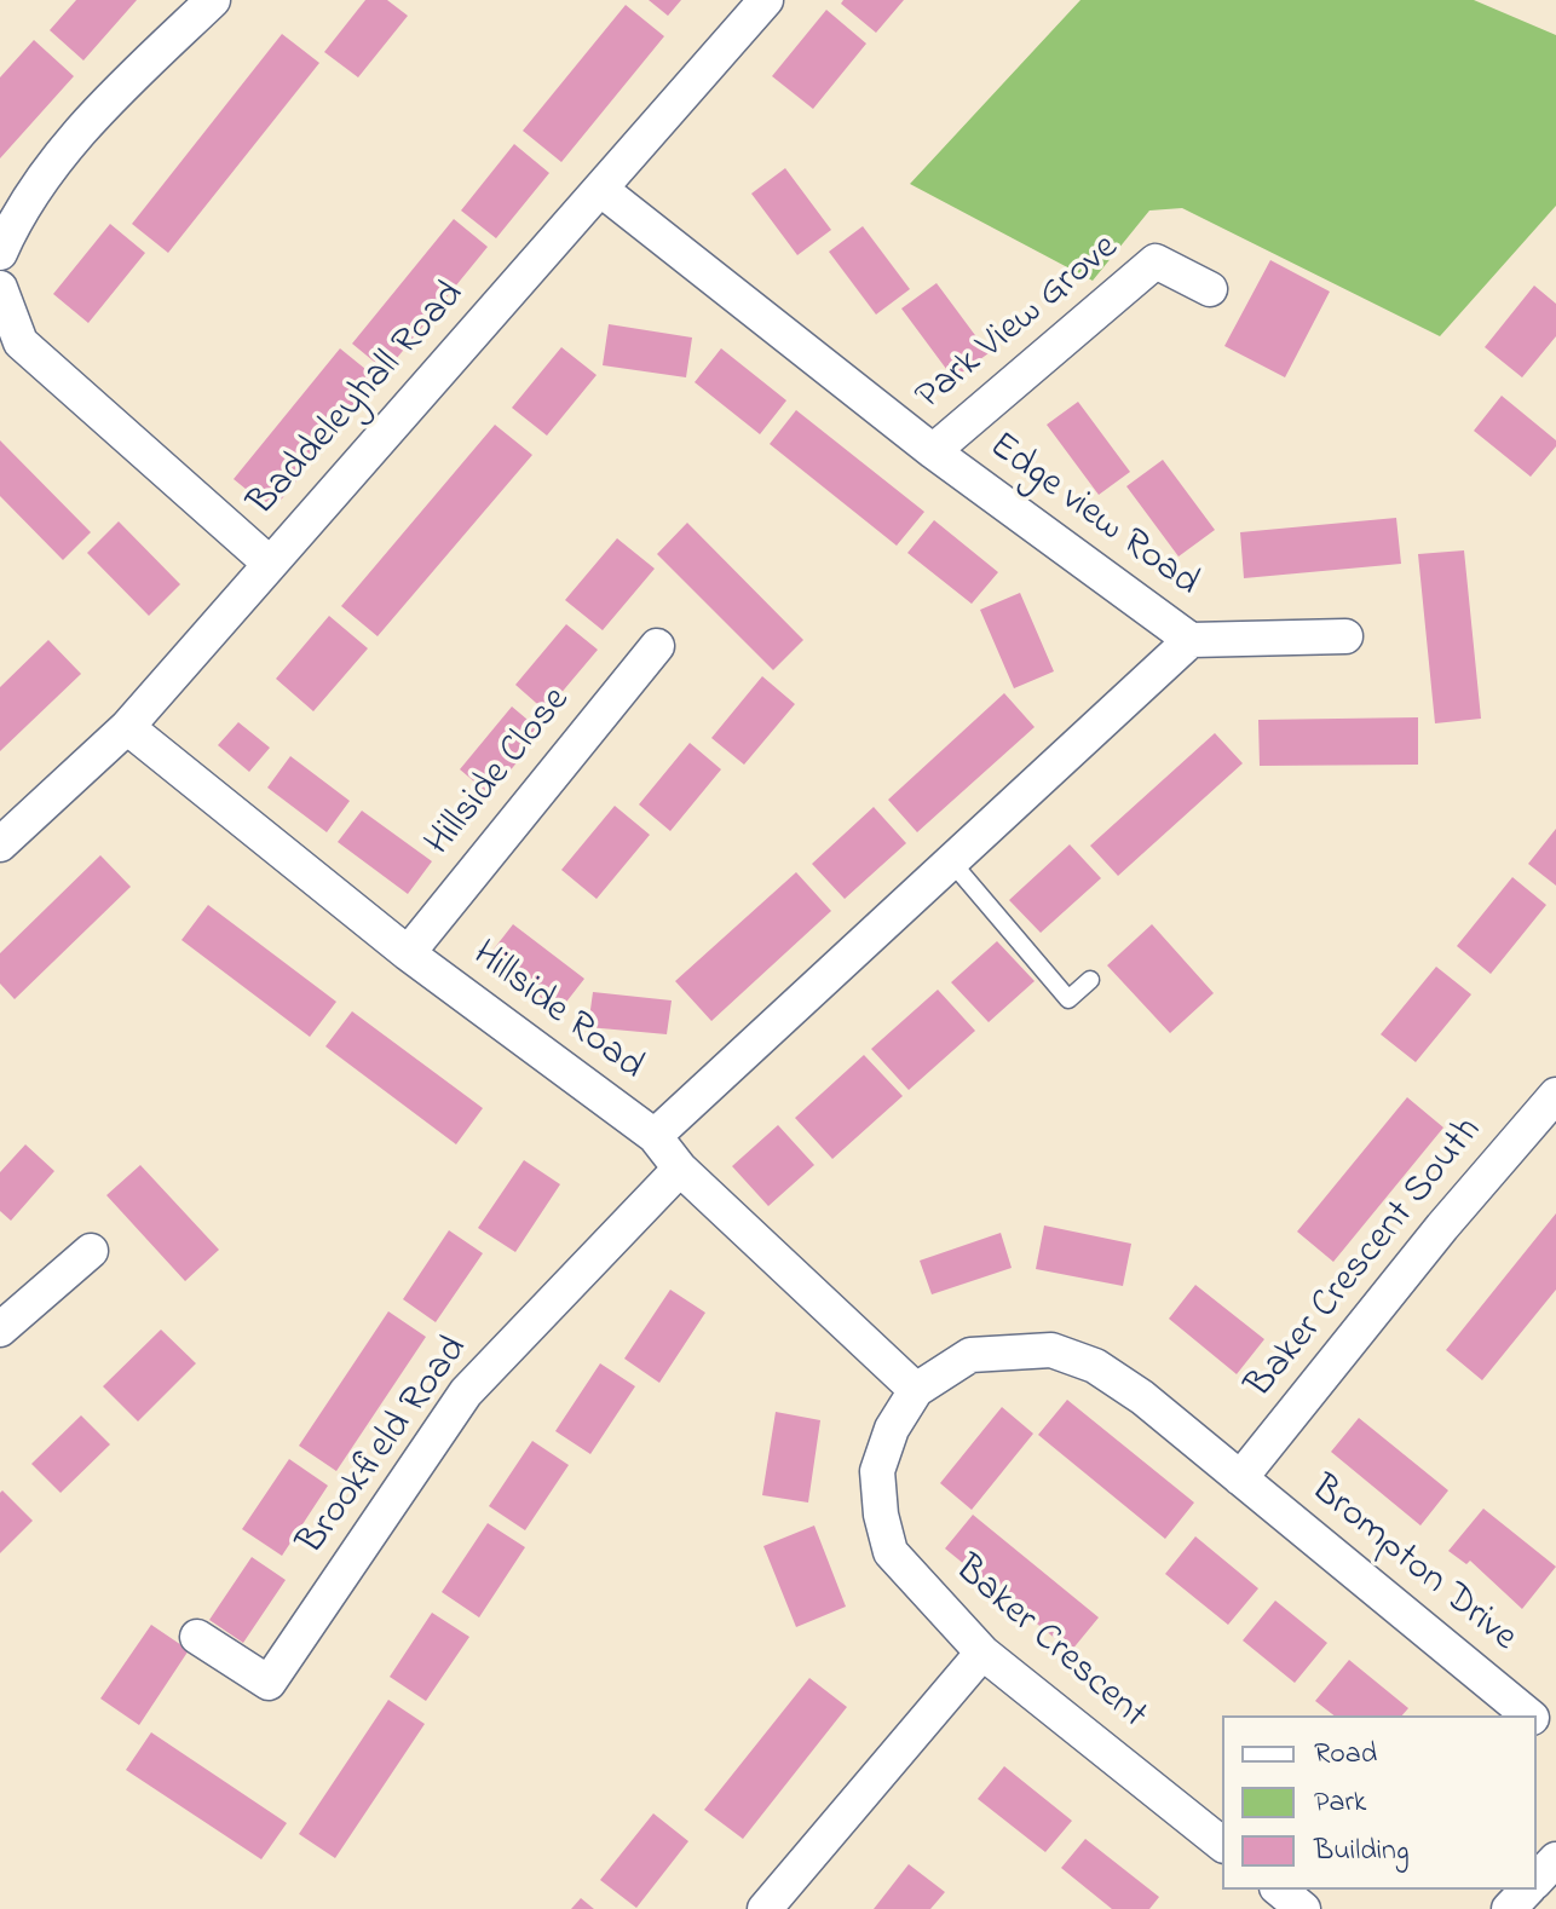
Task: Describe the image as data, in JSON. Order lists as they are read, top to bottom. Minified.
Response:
{"streets":{"street":["Park View Grove","Baddeleyhall Road","Edge view Road","Hillside Close","Hillside Road","Baker Crescent South","Brookfield Road","Brompton Drive","Baker Crescent"]},"crossings":[["Park View Grove","Edge view Road"],["Baddeleyhall Road","Edge view Road"],["Baddeleyhall Road","Hillside Road"],["Edge view Road","Hillside Road"],["Hillside Close","Hillside Road"],["Hillside Road","Brookfield Road"],["Hillside Road","Baker Crescent"],["Baker Crescent South","Brompton Drive"],["Baker Crescent South","Baker Crescent"],["Brompton Drive","Baker Crescent"]],"legend":["Road","Park","Building"]}
